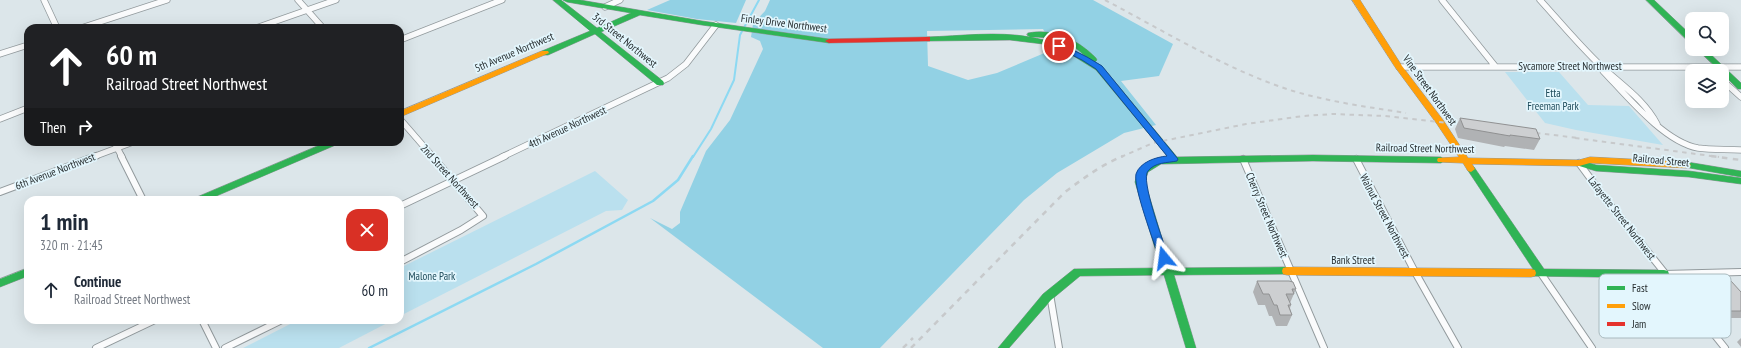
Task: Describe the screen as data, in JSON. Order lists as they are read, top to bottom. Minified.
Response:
{"streets":{"main road":["Finley Drive Northwest","3rd Street Northwest","5th Avenue Northwest","Vine Street Northwest","Railroad Street Northwest","Railroad Street","Bank Street"],"street":["Sycamore Street Northwest","4th Avenue Northwest","6th Avenue Northwest","2nd Street Northwest","Cherry Street Northwest","Walnut Street Northwest","Lafayette Street Northwest"]},"crossings":[["Finley Drive Northwest","5th Avenue Northwest"],["Finley Drive Northwest","4th Avenue Northwest"],["Finley Drive Northwest","Railroad Street Northwest"],["3rd Street Northwest","5th Avenue Northwest"],["3rd Street Northwest","4th Avenue Northwest"],["Sycamore Street Northwest","Vine Street Northwest"],["Vine Street Northwest","Railroad Street Northwest"],["Vine Street Northwest","Bank Street"],["4th Avenue Northwest","2nd Street Northwest"],["Railroad Street Northwest","Railroad Street"],["Railroad Street Northwest","Cherry Street Northwest"],["Railroad Street Northwest","Walnut Street Northwest"],["Railroad Street Northwest","Lafayette Street Northwest"],["Railroad Street Northwest","Bank Street"],["Railroad Street","Lafayette Street Northwest"],["Cherry Street Northwest","Bank Street"],["Walnut Street Northwest","Bank Street"],["Lafayette Street Northwest","Bank Street"]],"parks":["Etta Freeman Park","Malone Park"],"legend":["Fast","Slow","Jam"],"page":{"turn":["60 m","Railroad Street Northwest"],"then":"Then","heading":["1 min","320 m · 21:45"],"list":[{"name":"Continue","note":"Railroad Street Northwest","value":"60 m"}]}}
